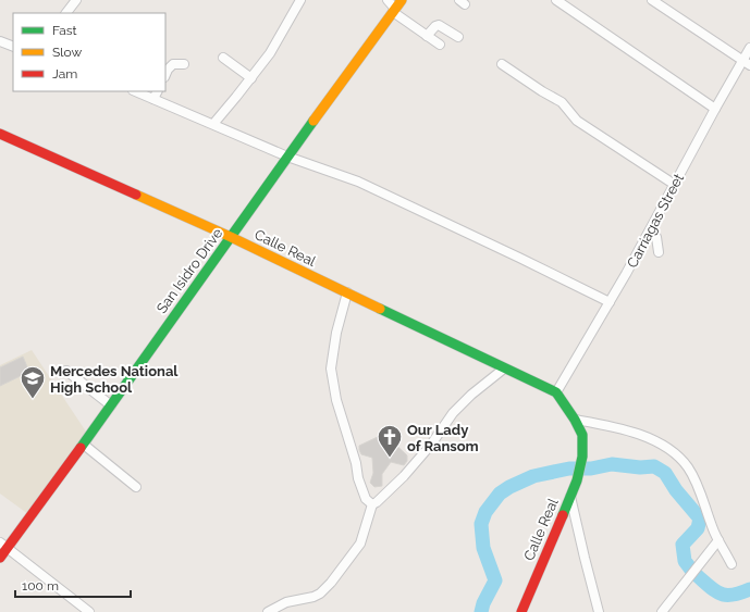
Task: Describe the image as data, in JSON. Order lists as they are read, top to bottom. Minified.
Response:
{"streets":{"street":["Carriagas Street","Calle Real","San Isidro Drive"]},"crossings":[["Carriagas Street","Calle Real"],["Calle Real","San Isidro Drive"]],"places":{"school or university":["Mercedes National High School"],"church":["Our Lady of Ransom"]},"legend":["Fast","Slow","Jam"],"scale_bar":"100 m"}
